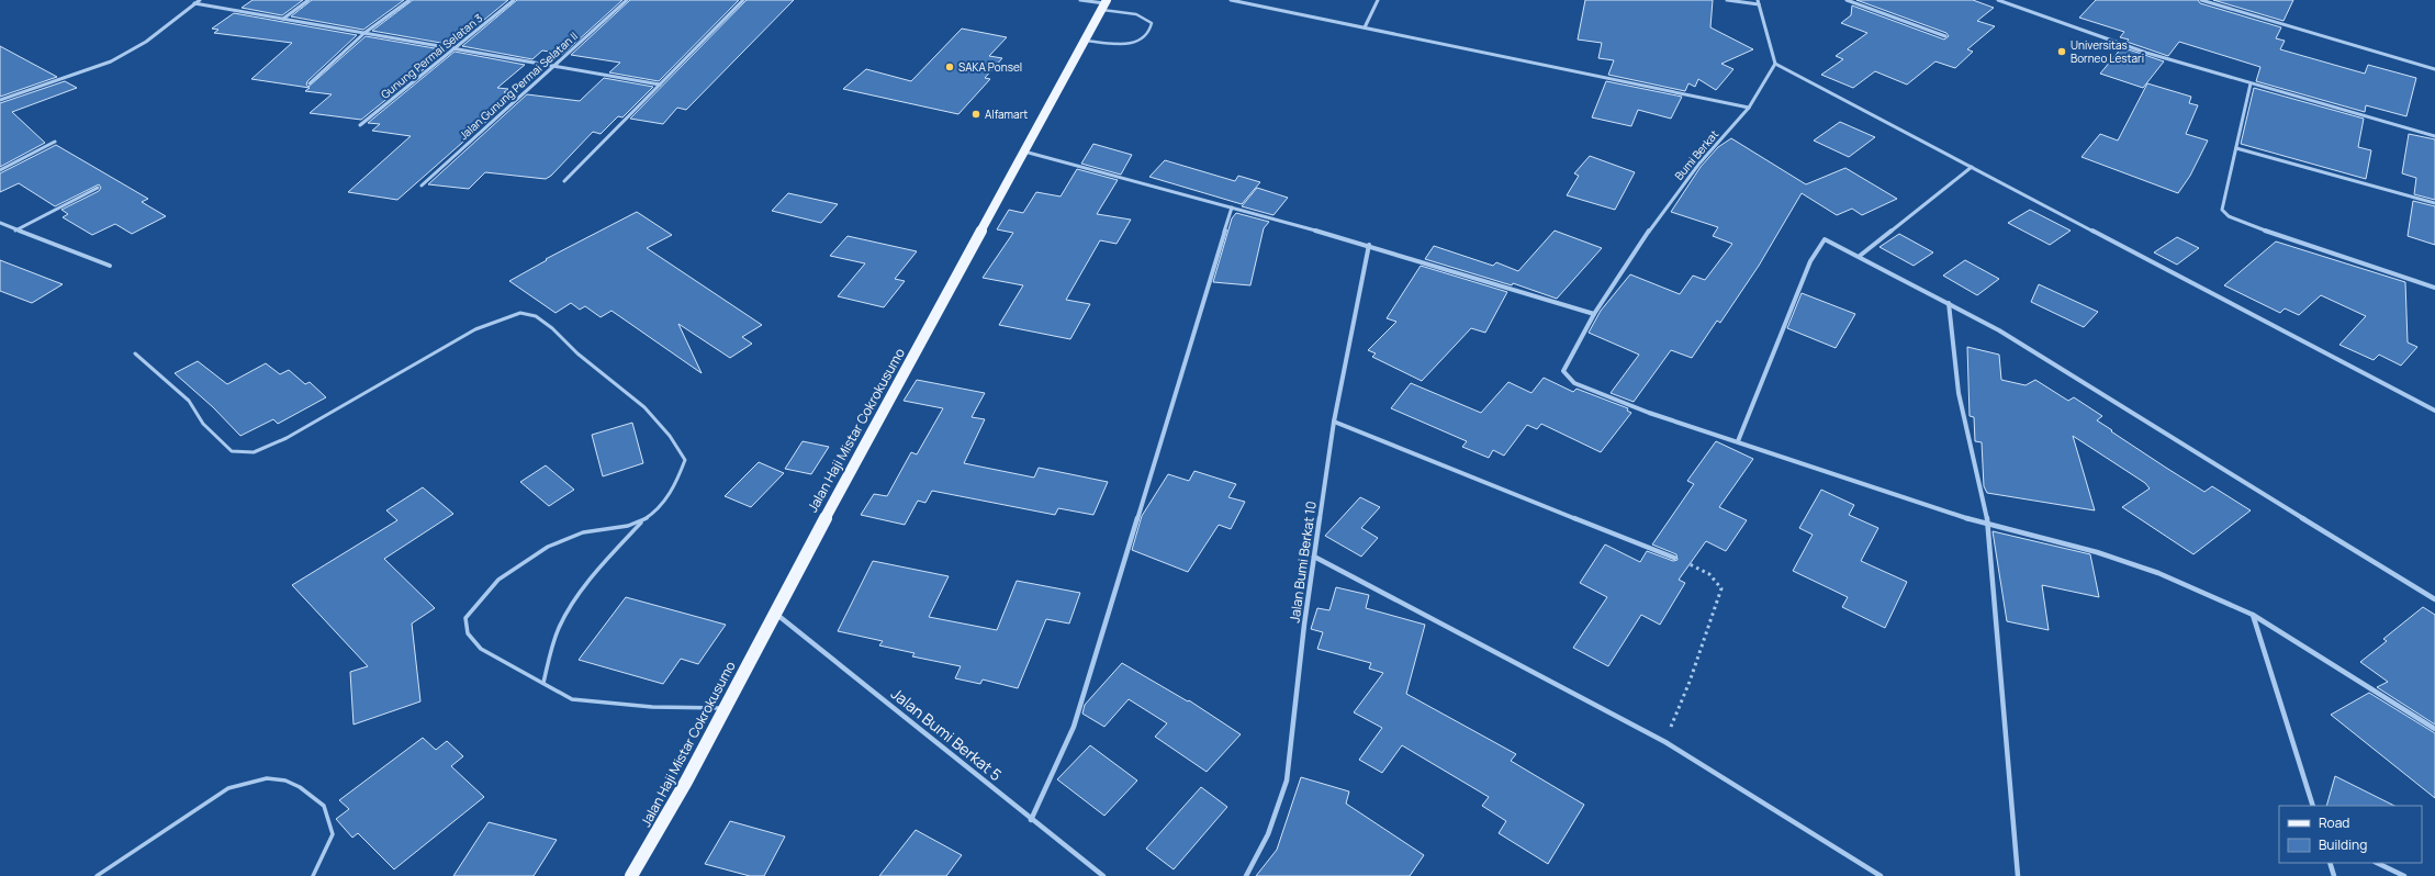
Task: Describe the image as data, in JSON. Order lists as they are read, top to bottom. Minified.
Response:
{"streets":{"main road":["Jalan Haji Mistar Cokrokusumo"],"street":["Gunung Permai Selatan 3","Jalan Gunung Permai Selatan II","Bumi Berkat","Jalan Bumi Berkat 10","Jalan Bumi Berkat 5"]},"crossings":[["Jalan Haji Mistar Cokrokusumo","Jalan Bumi Berkat 5"]],"places":["Universitas Borneo Lestari","SAKA Ponsel","Alfamart"],"legend":["Road","Building"]}
